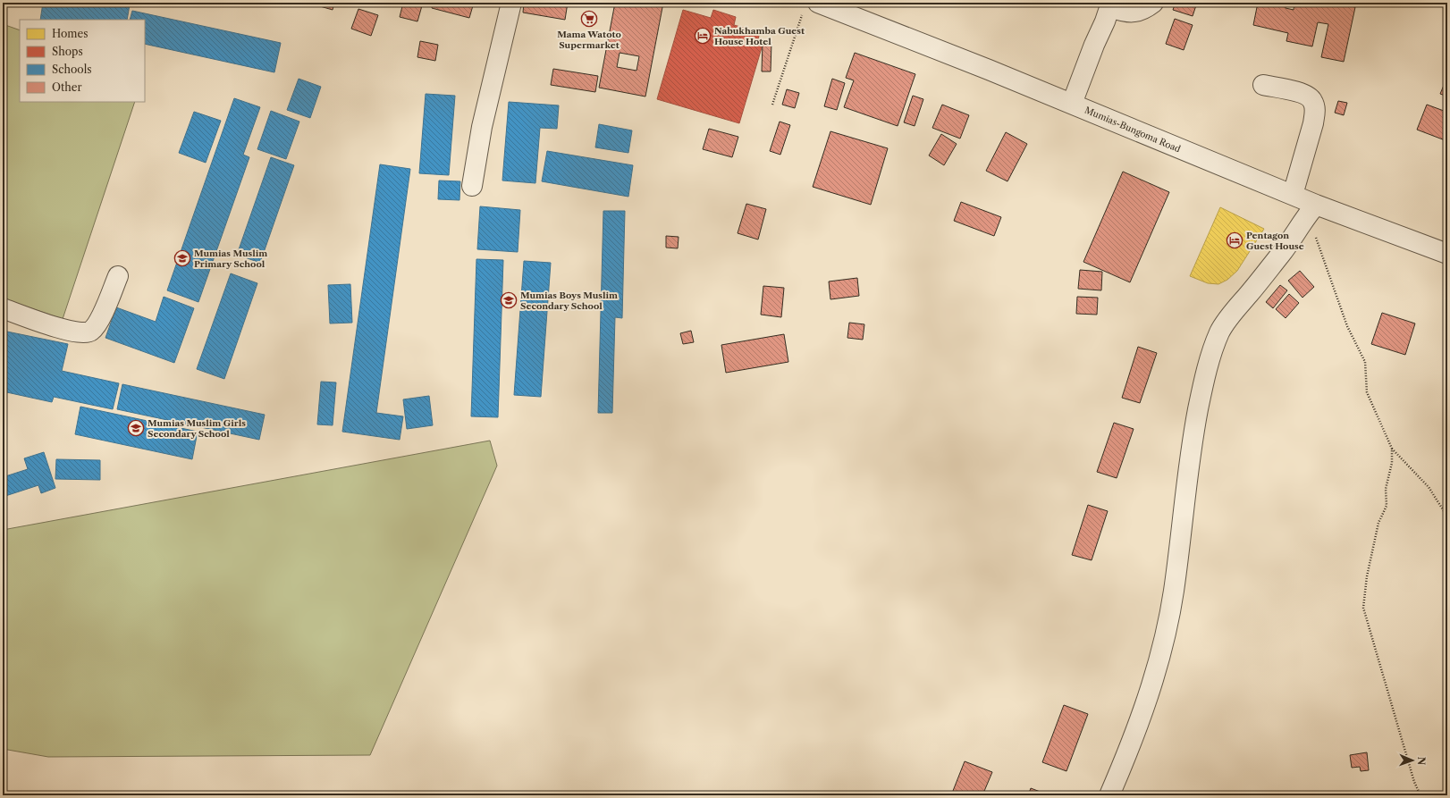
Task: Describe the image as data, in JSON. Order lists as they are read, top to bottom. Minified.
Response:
{"streets":{"street":["Mumias-Bungoma Road"]},"places":{"supermarket":["Mama Watoto Supermarket"],"hotel":["Nabukhamba Guest House Hotel","Pentagon Guest House"],"school or university":["Mumias Muslim Primary School","Mumias Boys Muslim Secondary School","Mumias Muslim Girls Secondary School"]},"legend":["Homes","Shops","Schools","Other"],"north":"right"}
